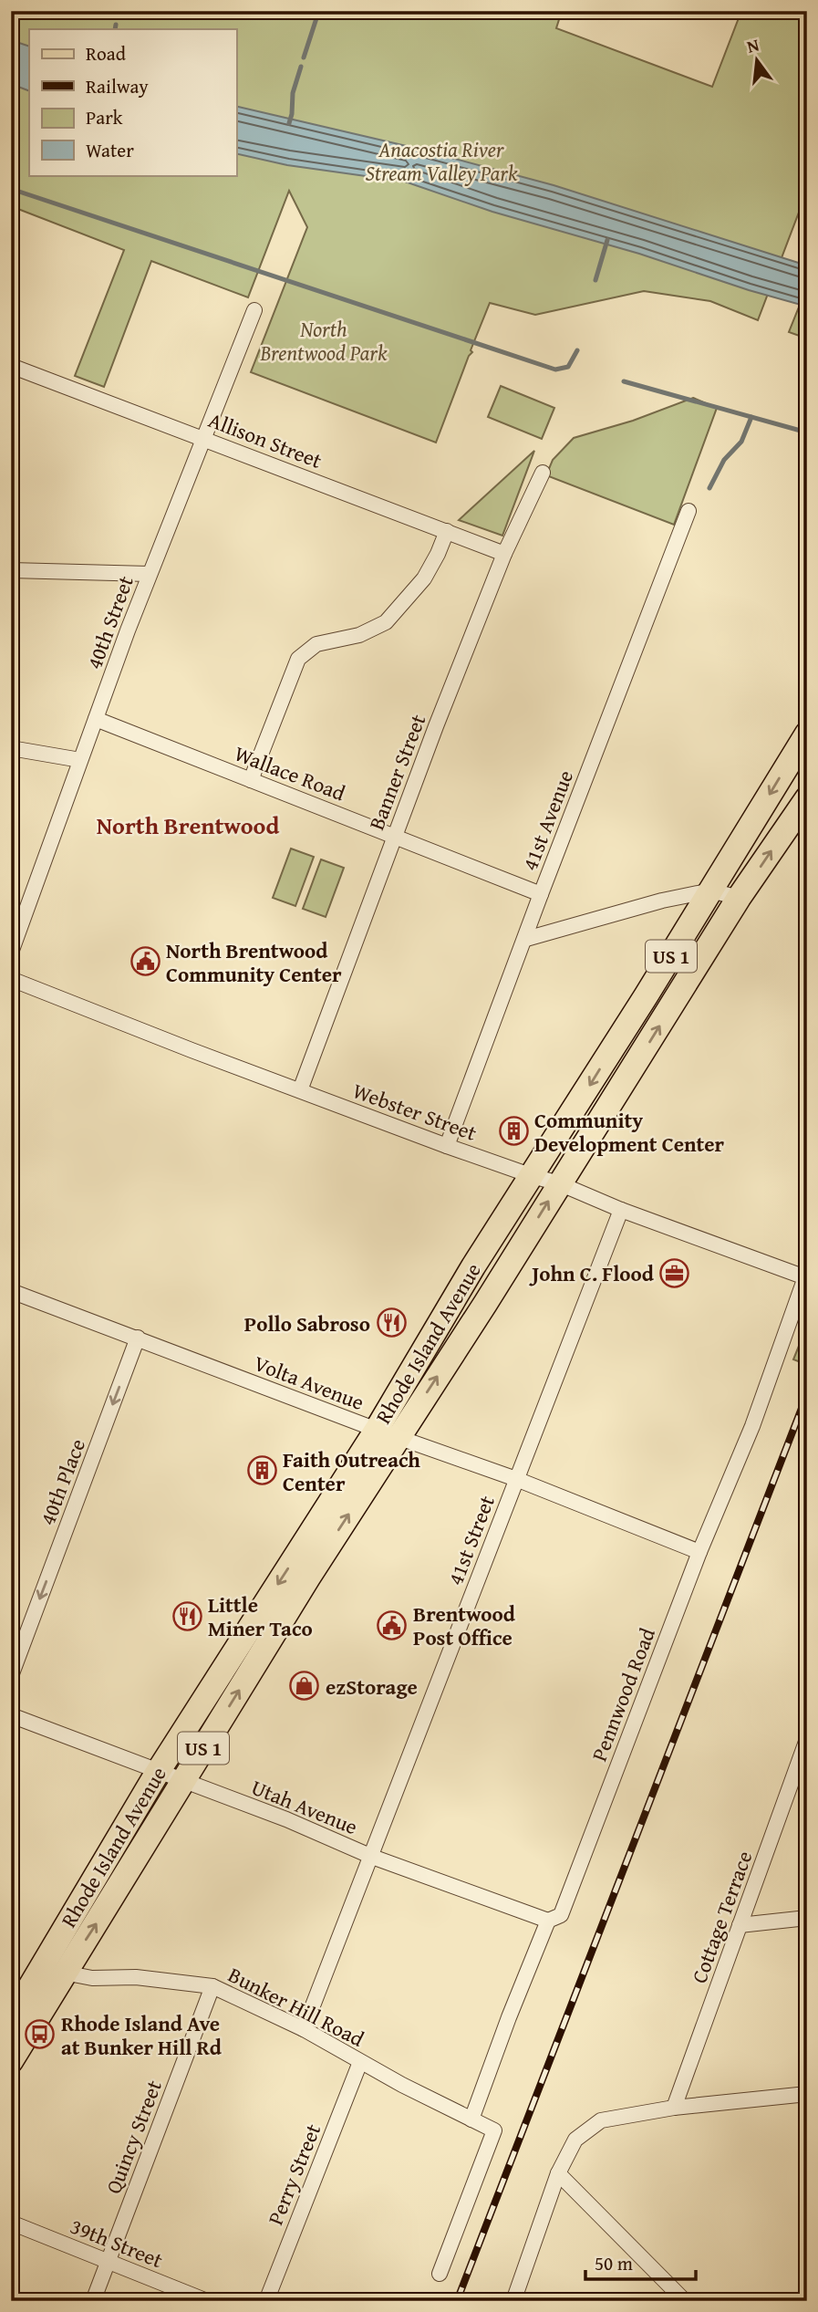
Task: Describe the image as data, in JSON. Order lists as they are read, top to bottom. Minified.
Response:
{"streets":{"main road":["US 1","Rhode Island Avenue"],"street":["Allison Street","40th Street","Banner Street","Wallace Road","41st Avenue","Webster Street","Volta Avenue","40th Place","41st Street","Pennwood Road","Utah Avenue","Cottage Terrace","Bunker Hill Road","Quincy Street","Perry Street","39th Street"]},"crossings":[["Allison Street","40th Street"],["Allison Street","Banner Street"],["40th Street","Wallace Road"],["Banner Street","Wallace Road"],["Banner Street","Webster Street"],["Wallace Road","41st Avenue"],["41st Avenue","Webster Street"],["Webster Street","Rhode Island Avenue"],["Webster Street","41st Street"],["Webster Street","Pennwood Road"],["Rhode Island Avenue","Volta Avenue"],["Rhode Island Avenue","Utah Avenue"],["Rhode Island Avenue","Bunker Hill Road"],["Volta Avenue","40th Place"],["Volta Avenue","41st Street"],["Volta Avenue","Pennwood Road"],["41st Street","Utah Avenue"],["41st Street","Bunker Hill Road"],["Pennwood Road","Utah Avenue"],["Pennwood Road","Bunker Hill Road"],["Bunker Hill Road","Quincy Street"],["Bunker Hill Road","Perry Street"],["Quincy Street","39th Street"]],"one_way":["40th Place"],"districts":["North Brentwood"],"parks":["Anacostia River Stream Valley Park","North Brentwood Park"],"places":{"public building":["North Brentwood Community Center","Brentwood Post Office"],"building":["Community Development Center","Faith Outreach Center"],"office":["John C. Flood"],"restaurant":["Pollo Sabroso","Little Miner Taco"],"shop":["ezStorage"],"bus stop":["Rhode Island Ave at Bunker Hill Rd"]},"legend":["Road","Railway","Park","Water"],"scale_bar":"50 m","north":"top"}
